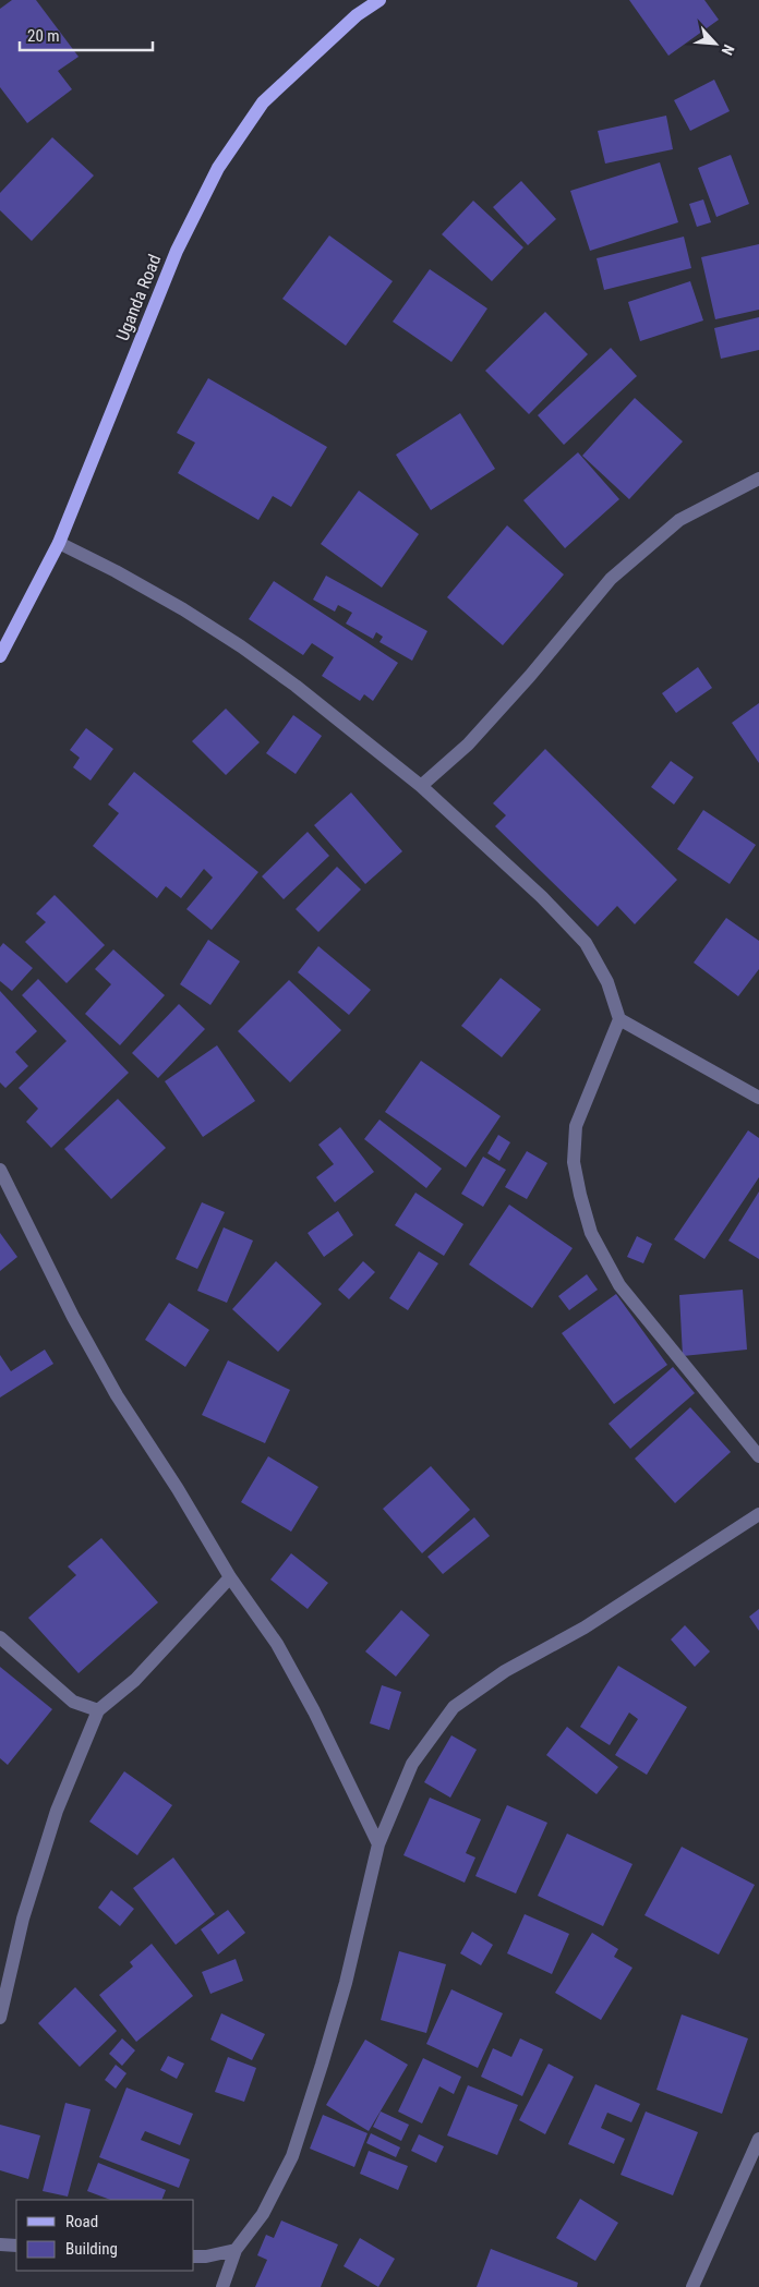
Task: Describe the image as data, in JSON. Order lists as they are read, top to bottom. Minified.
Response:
{"streets":{"main road":["Uganda Road"]},"legend":["Road","Building"],"scale_bar":"20 m","north":"bottom right"}
